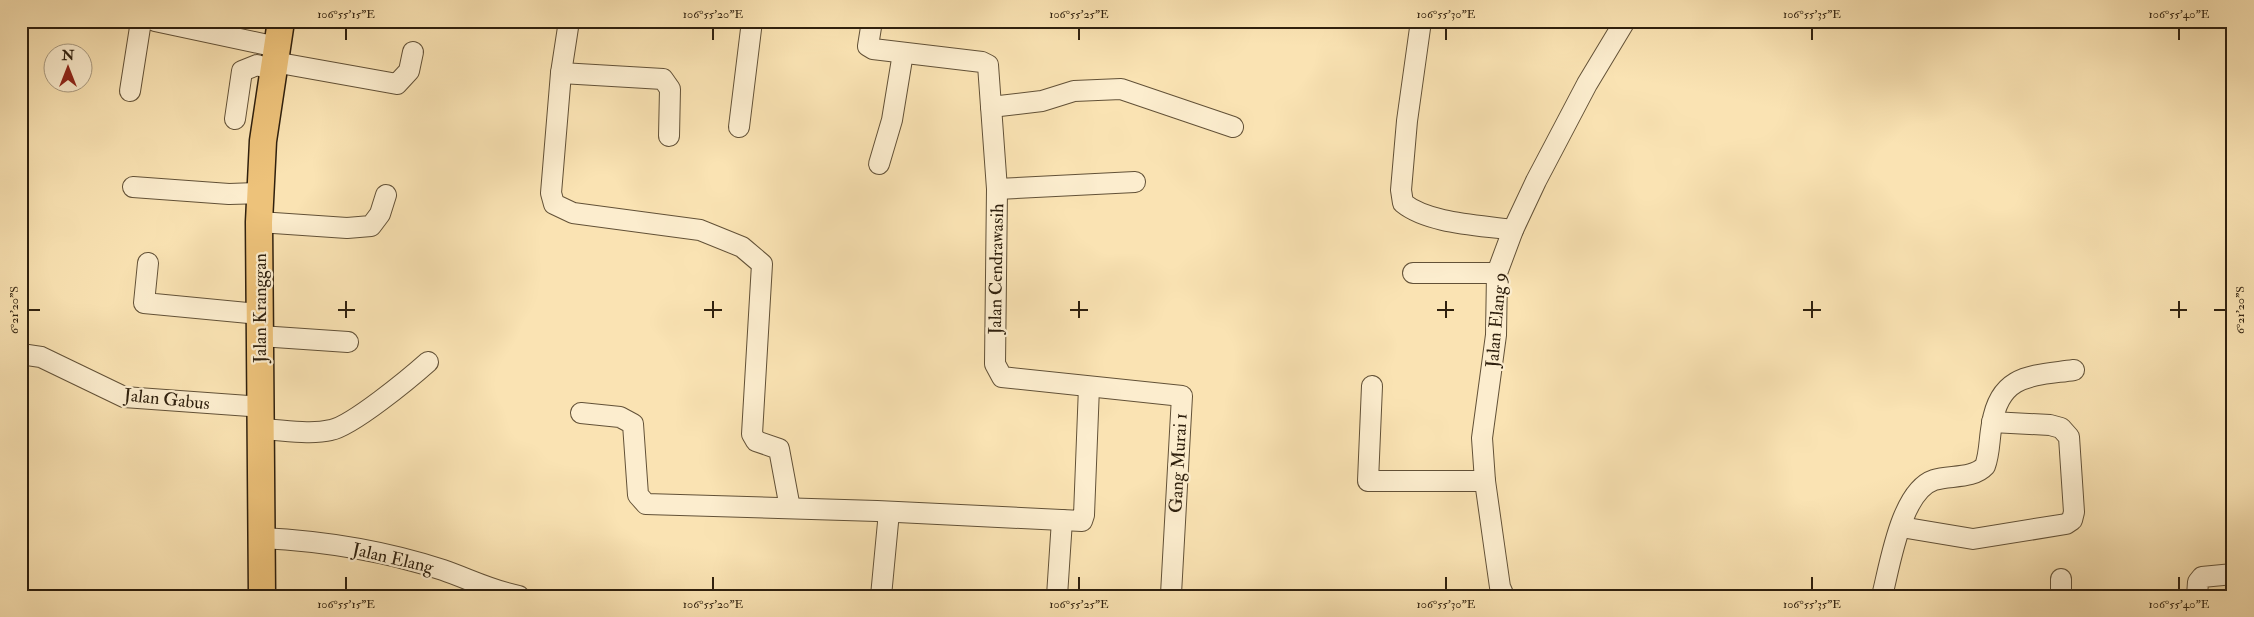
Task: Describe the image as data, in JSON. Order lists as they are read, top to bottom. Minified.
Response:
{"streets":{"main road":["Jalan Kranggan"],"street":["Jalan Cendrawasih","Jalan Elang 9","Jalan Gabus","Gang Murai 1","Jalan Elang"]},"crossings":[["Jalan Cendrawasih","Gang Murai 1"],["Jalan Kranggan","Jalan Gabus"],["Jalan Kranggan","Jalan Elang"]],"north":"top","coordinates":["106°55'15\"E","106°55'20\"E","106°55'25\"E","106°55'30\"E","106°55'35\"E","106°55'40\"E","6°21'20\"S"]}
